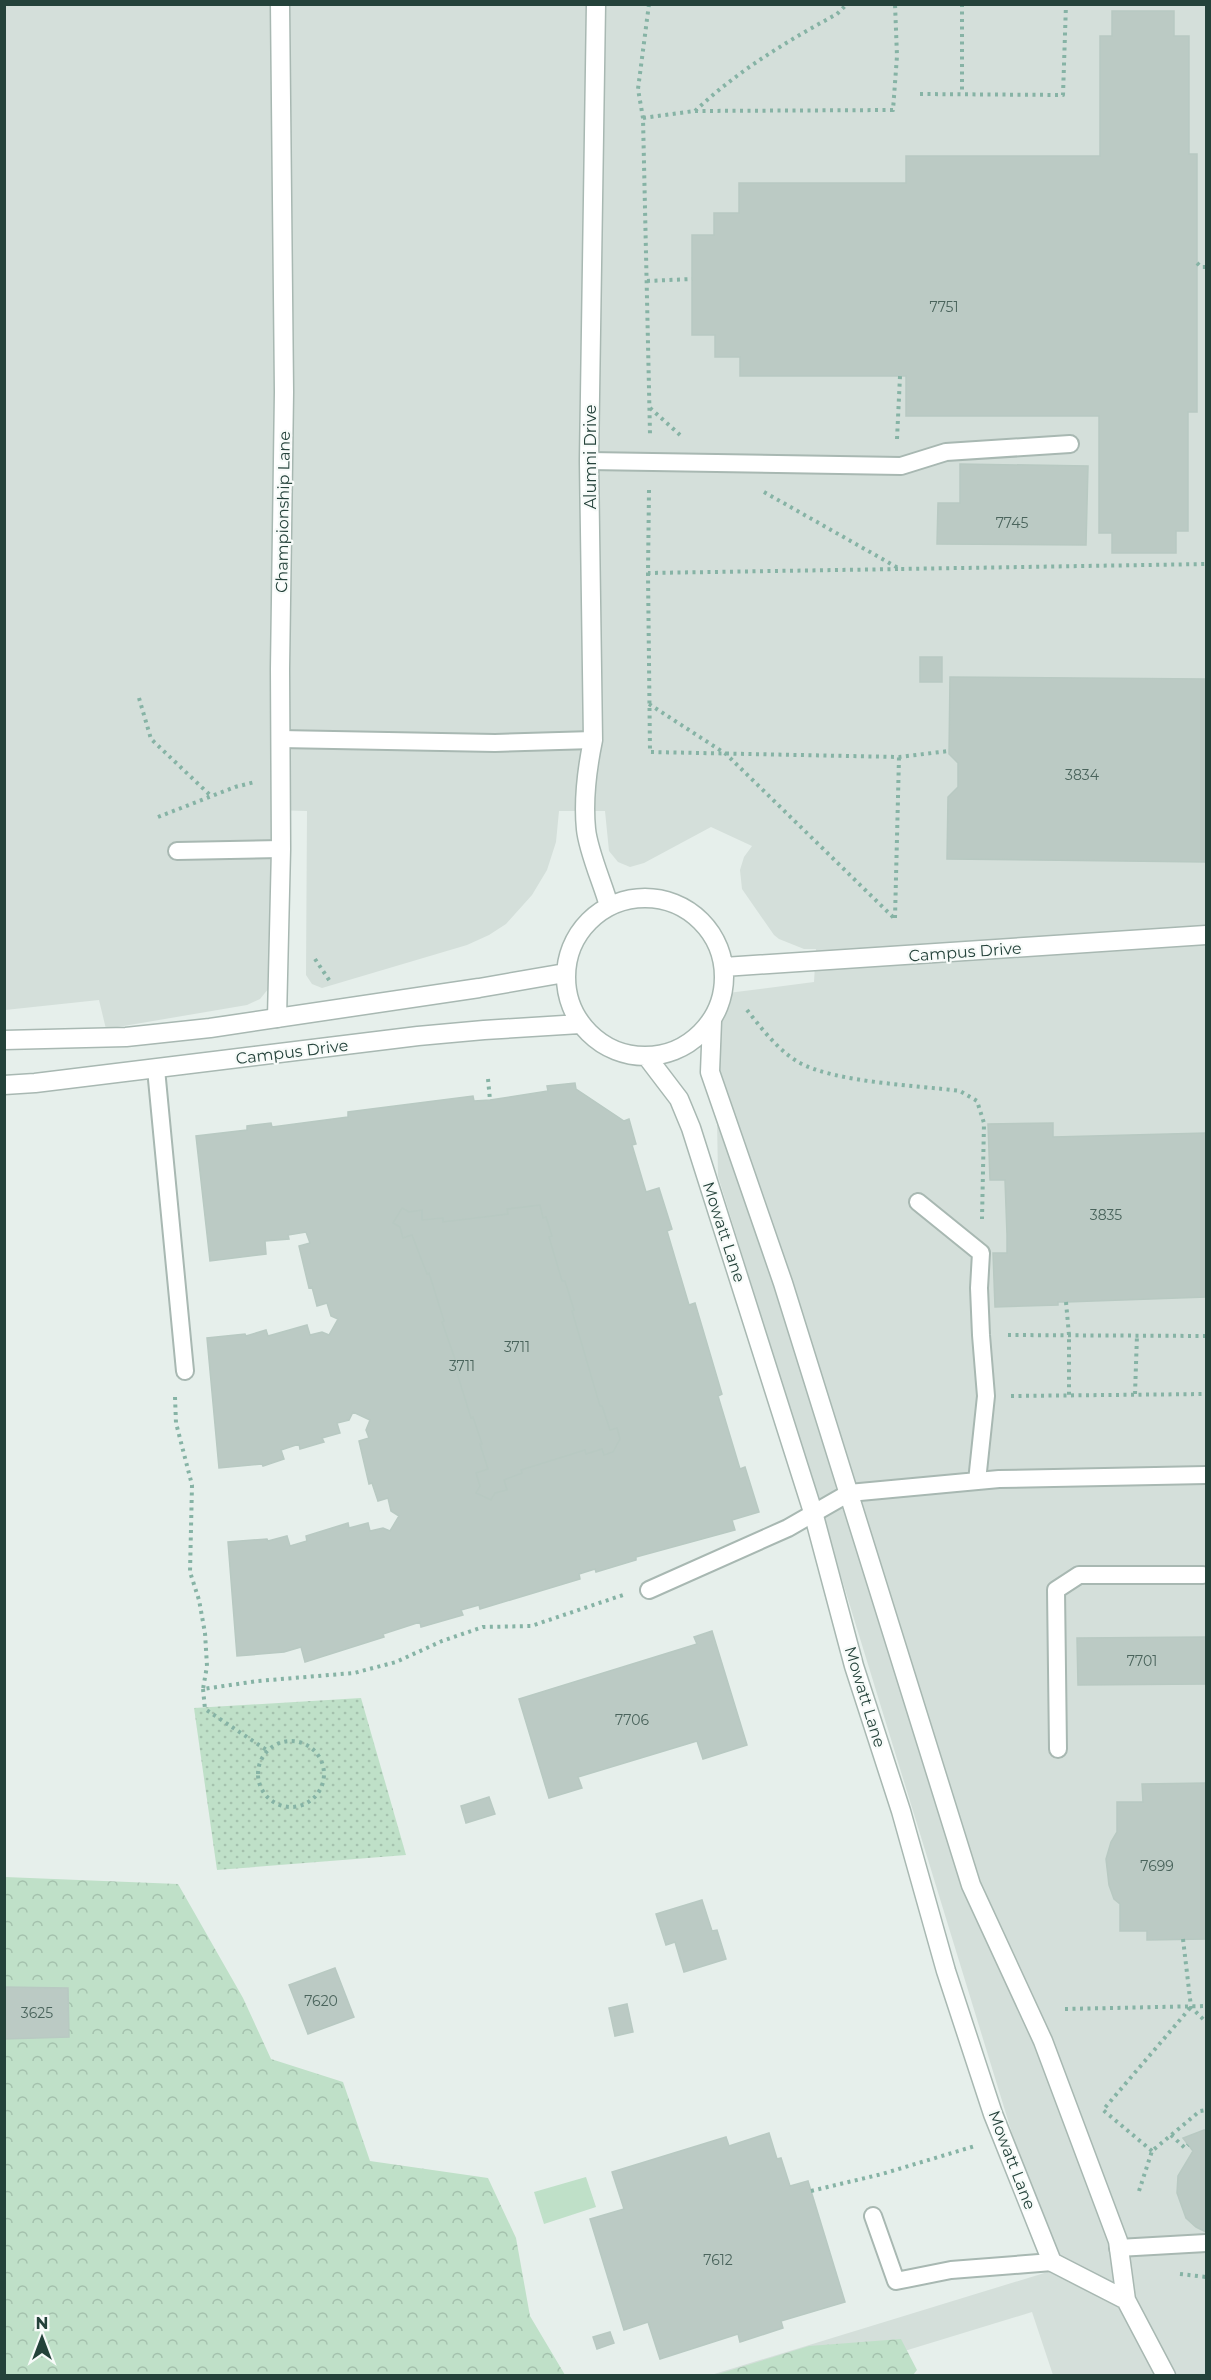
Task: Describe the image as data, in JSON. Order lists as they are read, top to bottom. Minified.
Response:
{"streets":{"street":["Alumni Drive","Championship Lane","Campus Drive","Mowatt Lane"]},"crossings":[["Alumni Drive","Campus Drive"],["Alumni Drive","Mowatt Lane"],["Campus Drive","Mowatt Lane"]],"house_numbers":["7751","7745","3834","3835","3711","3711","7701","7706","7699","7620","3625","7612"],"north":"top"}
